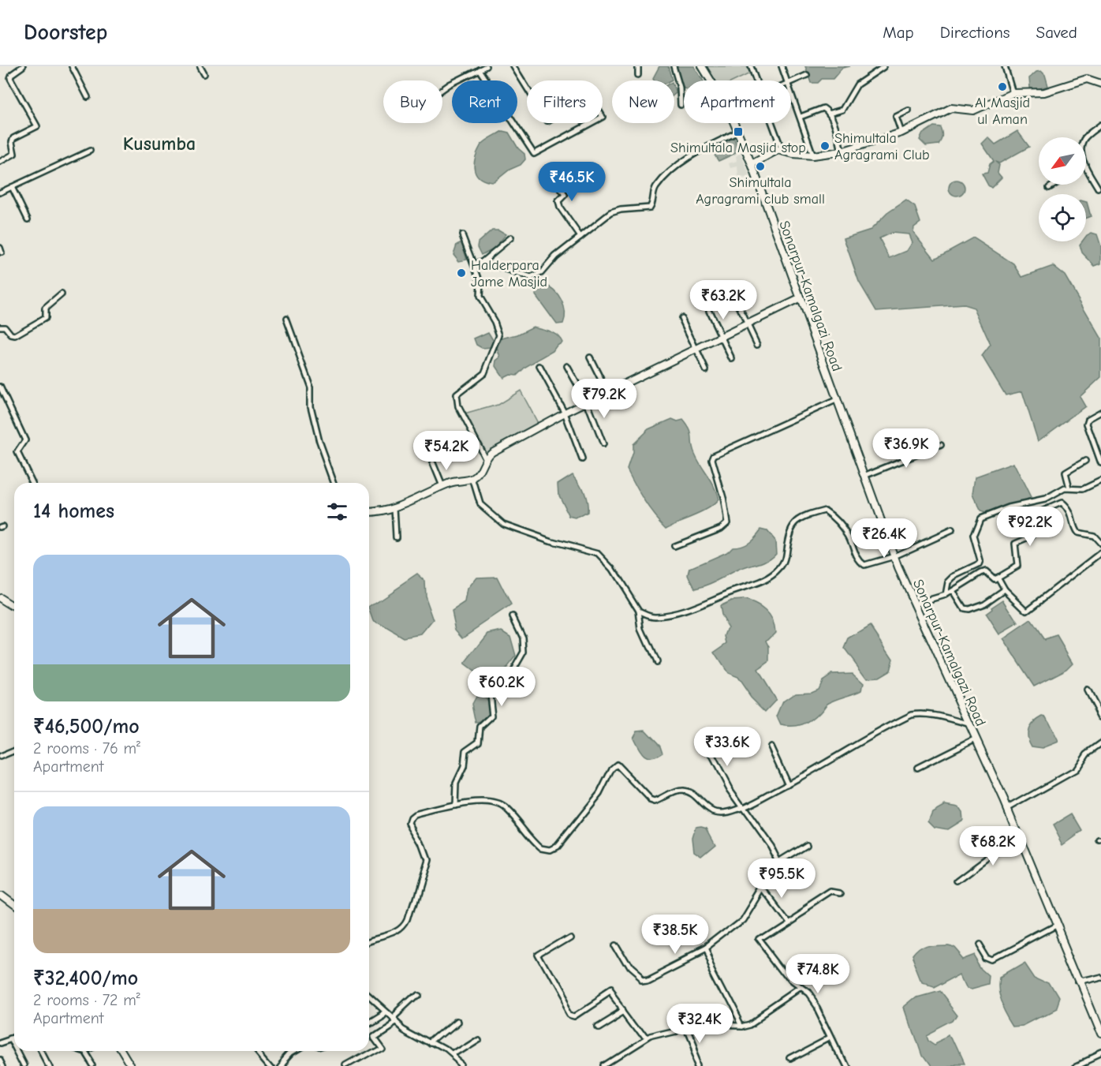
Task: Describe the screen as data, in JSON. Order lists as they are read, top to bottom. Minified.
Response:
{"streets":{"main road":["Sonarpur-Kamalgazi Road"]},"districts":["Kusumba"],"places":{"other":["Al Masjid ul Aman","Shimultala Agragrami Club","Shimultala Agragrami club small","Halderpara Jame Masjid"],"transit":["Shimultala Masjid stop"]},"north":"bottom left","page":{"header":"Doorstep","nav":["Map","Directions","Saved"],"chip":["Buy","Rent","Filters","New","Apartment"],"price":["₹46.5K","₹63.2K","₹79.2K","₹36.9K","₹54.2K","₹92.2K","₹26.4K","₹60.2K","₹33.6K","₹68.2K","₹95.5K","₹38.5K","₹74.8K","₹32.4K"],"heading":"14 homes","list":[{"name":"₹46,500/mo","note":"2 rooms · 76 m² · Apartment"},{"name":"₹32,400/mo","note":"2 rooms · 72 m² · Apartment"}]}}
